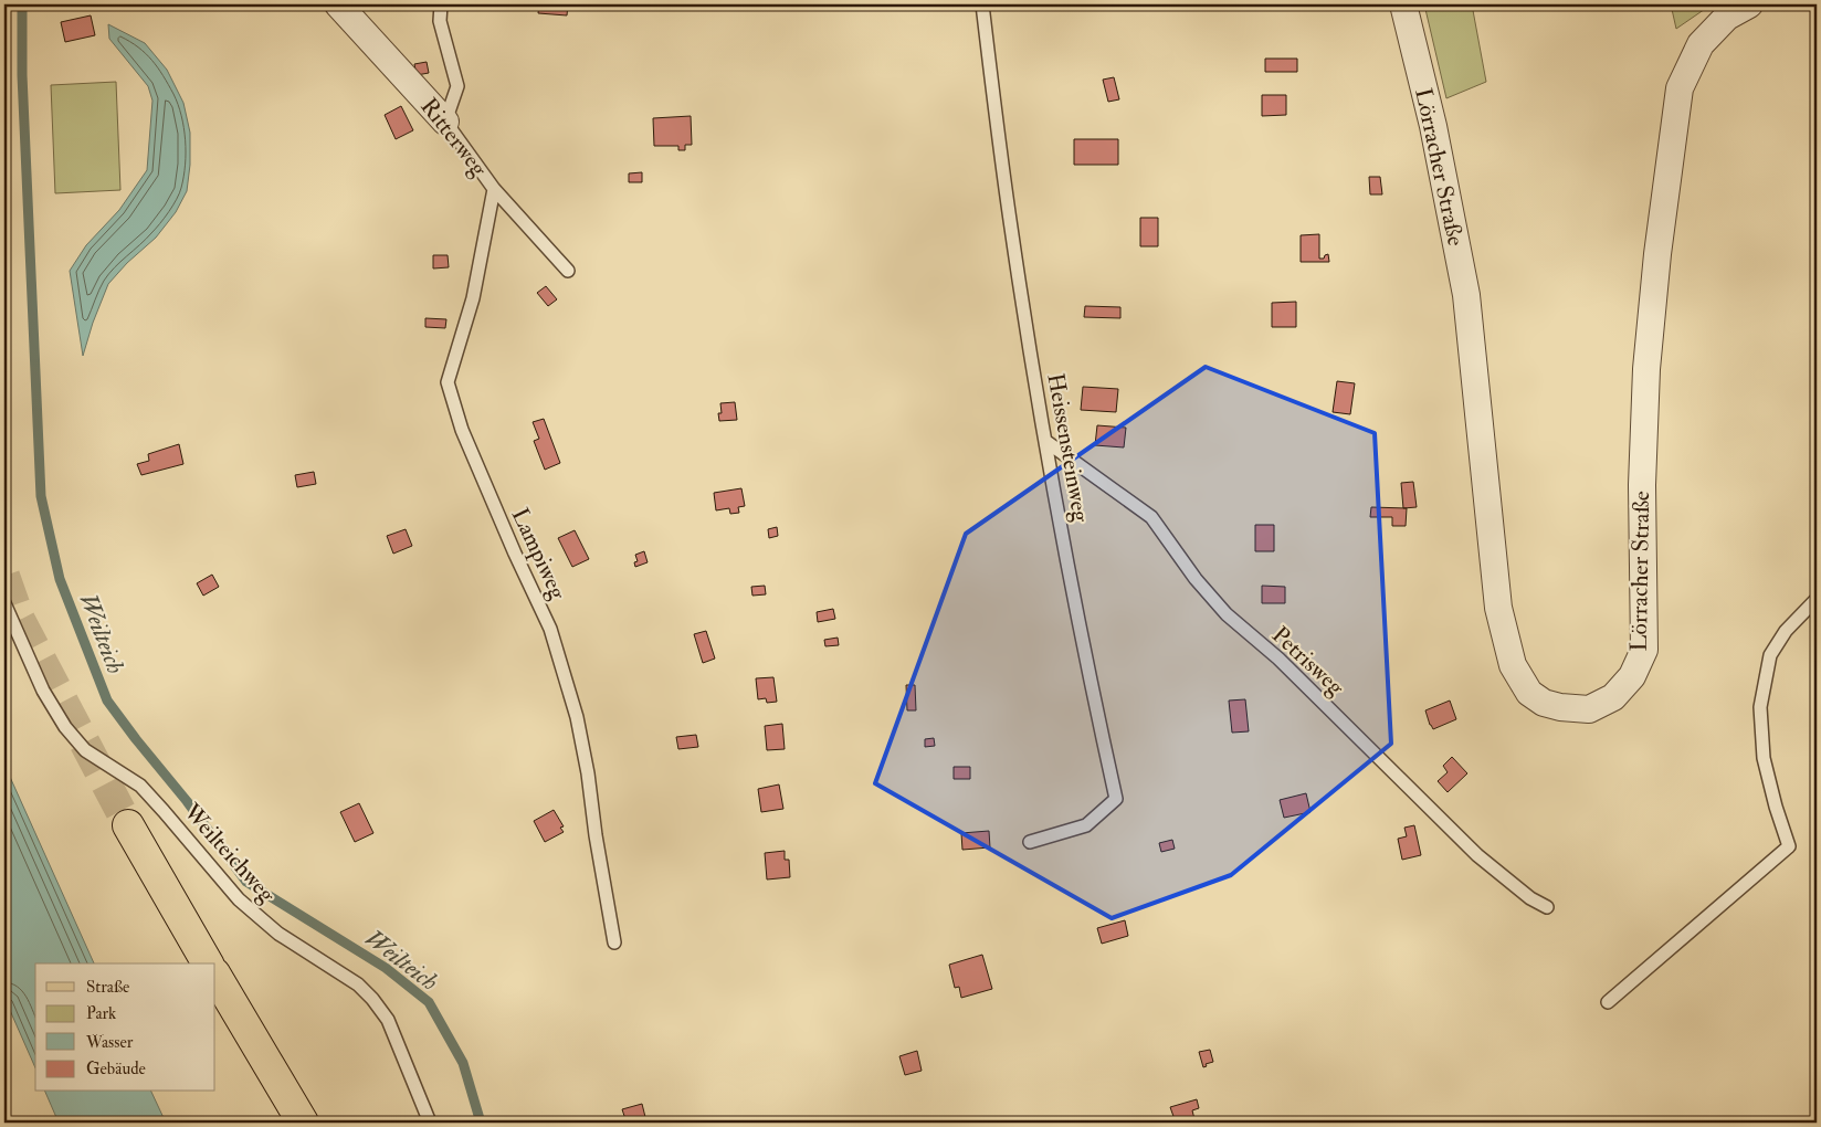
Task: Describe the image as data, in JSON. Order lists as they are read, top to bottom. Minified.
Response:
{"streets":{"street":["Ritterweg","Lörracher Straße"],"lane":["Heissensteinweg","Lampiweg","Petrisweg","Weilteichweg"]},"crossings":[["Ritterweg","Lampiweg"],["Heissensteinweg","Petrisweg"]],"water":["Weilteich"],"legend":["Straße","Park","Wasser","Gebäude"]}
